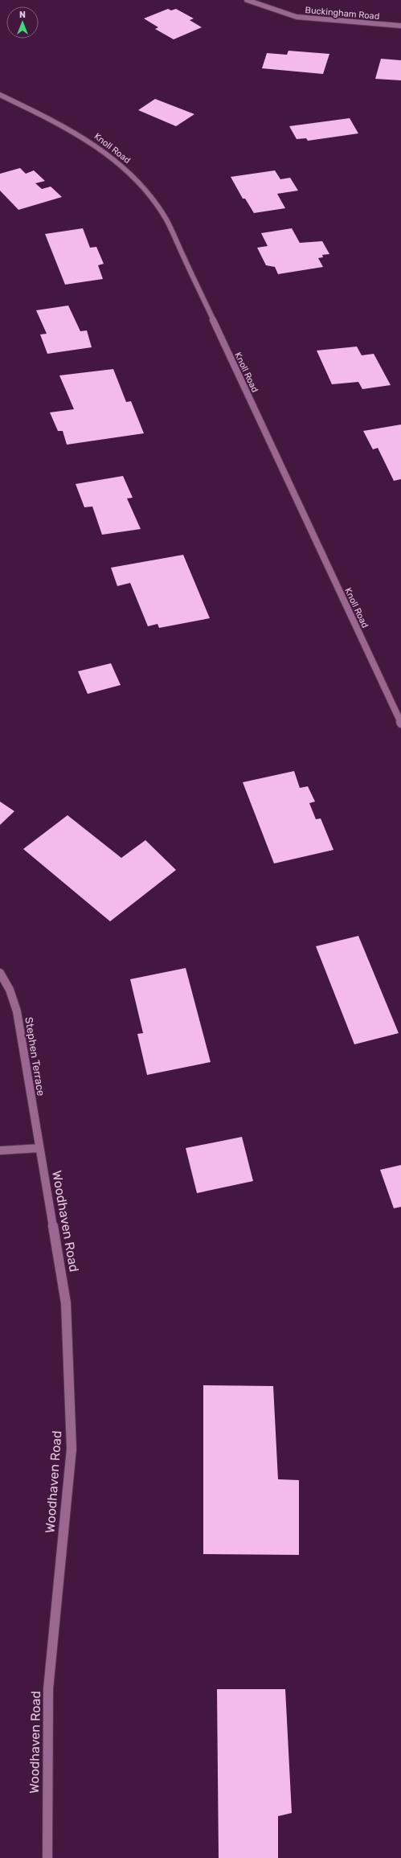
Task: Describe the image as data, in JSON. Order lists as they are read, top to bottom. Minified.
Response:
{"streets":{"street":["Buckingham Road","Knoll Road","Stephen Terrace","Woodhaven Road"]},"crossings":[["Stephen Terrace","Woodhaven Road"]],"north":"top"}
